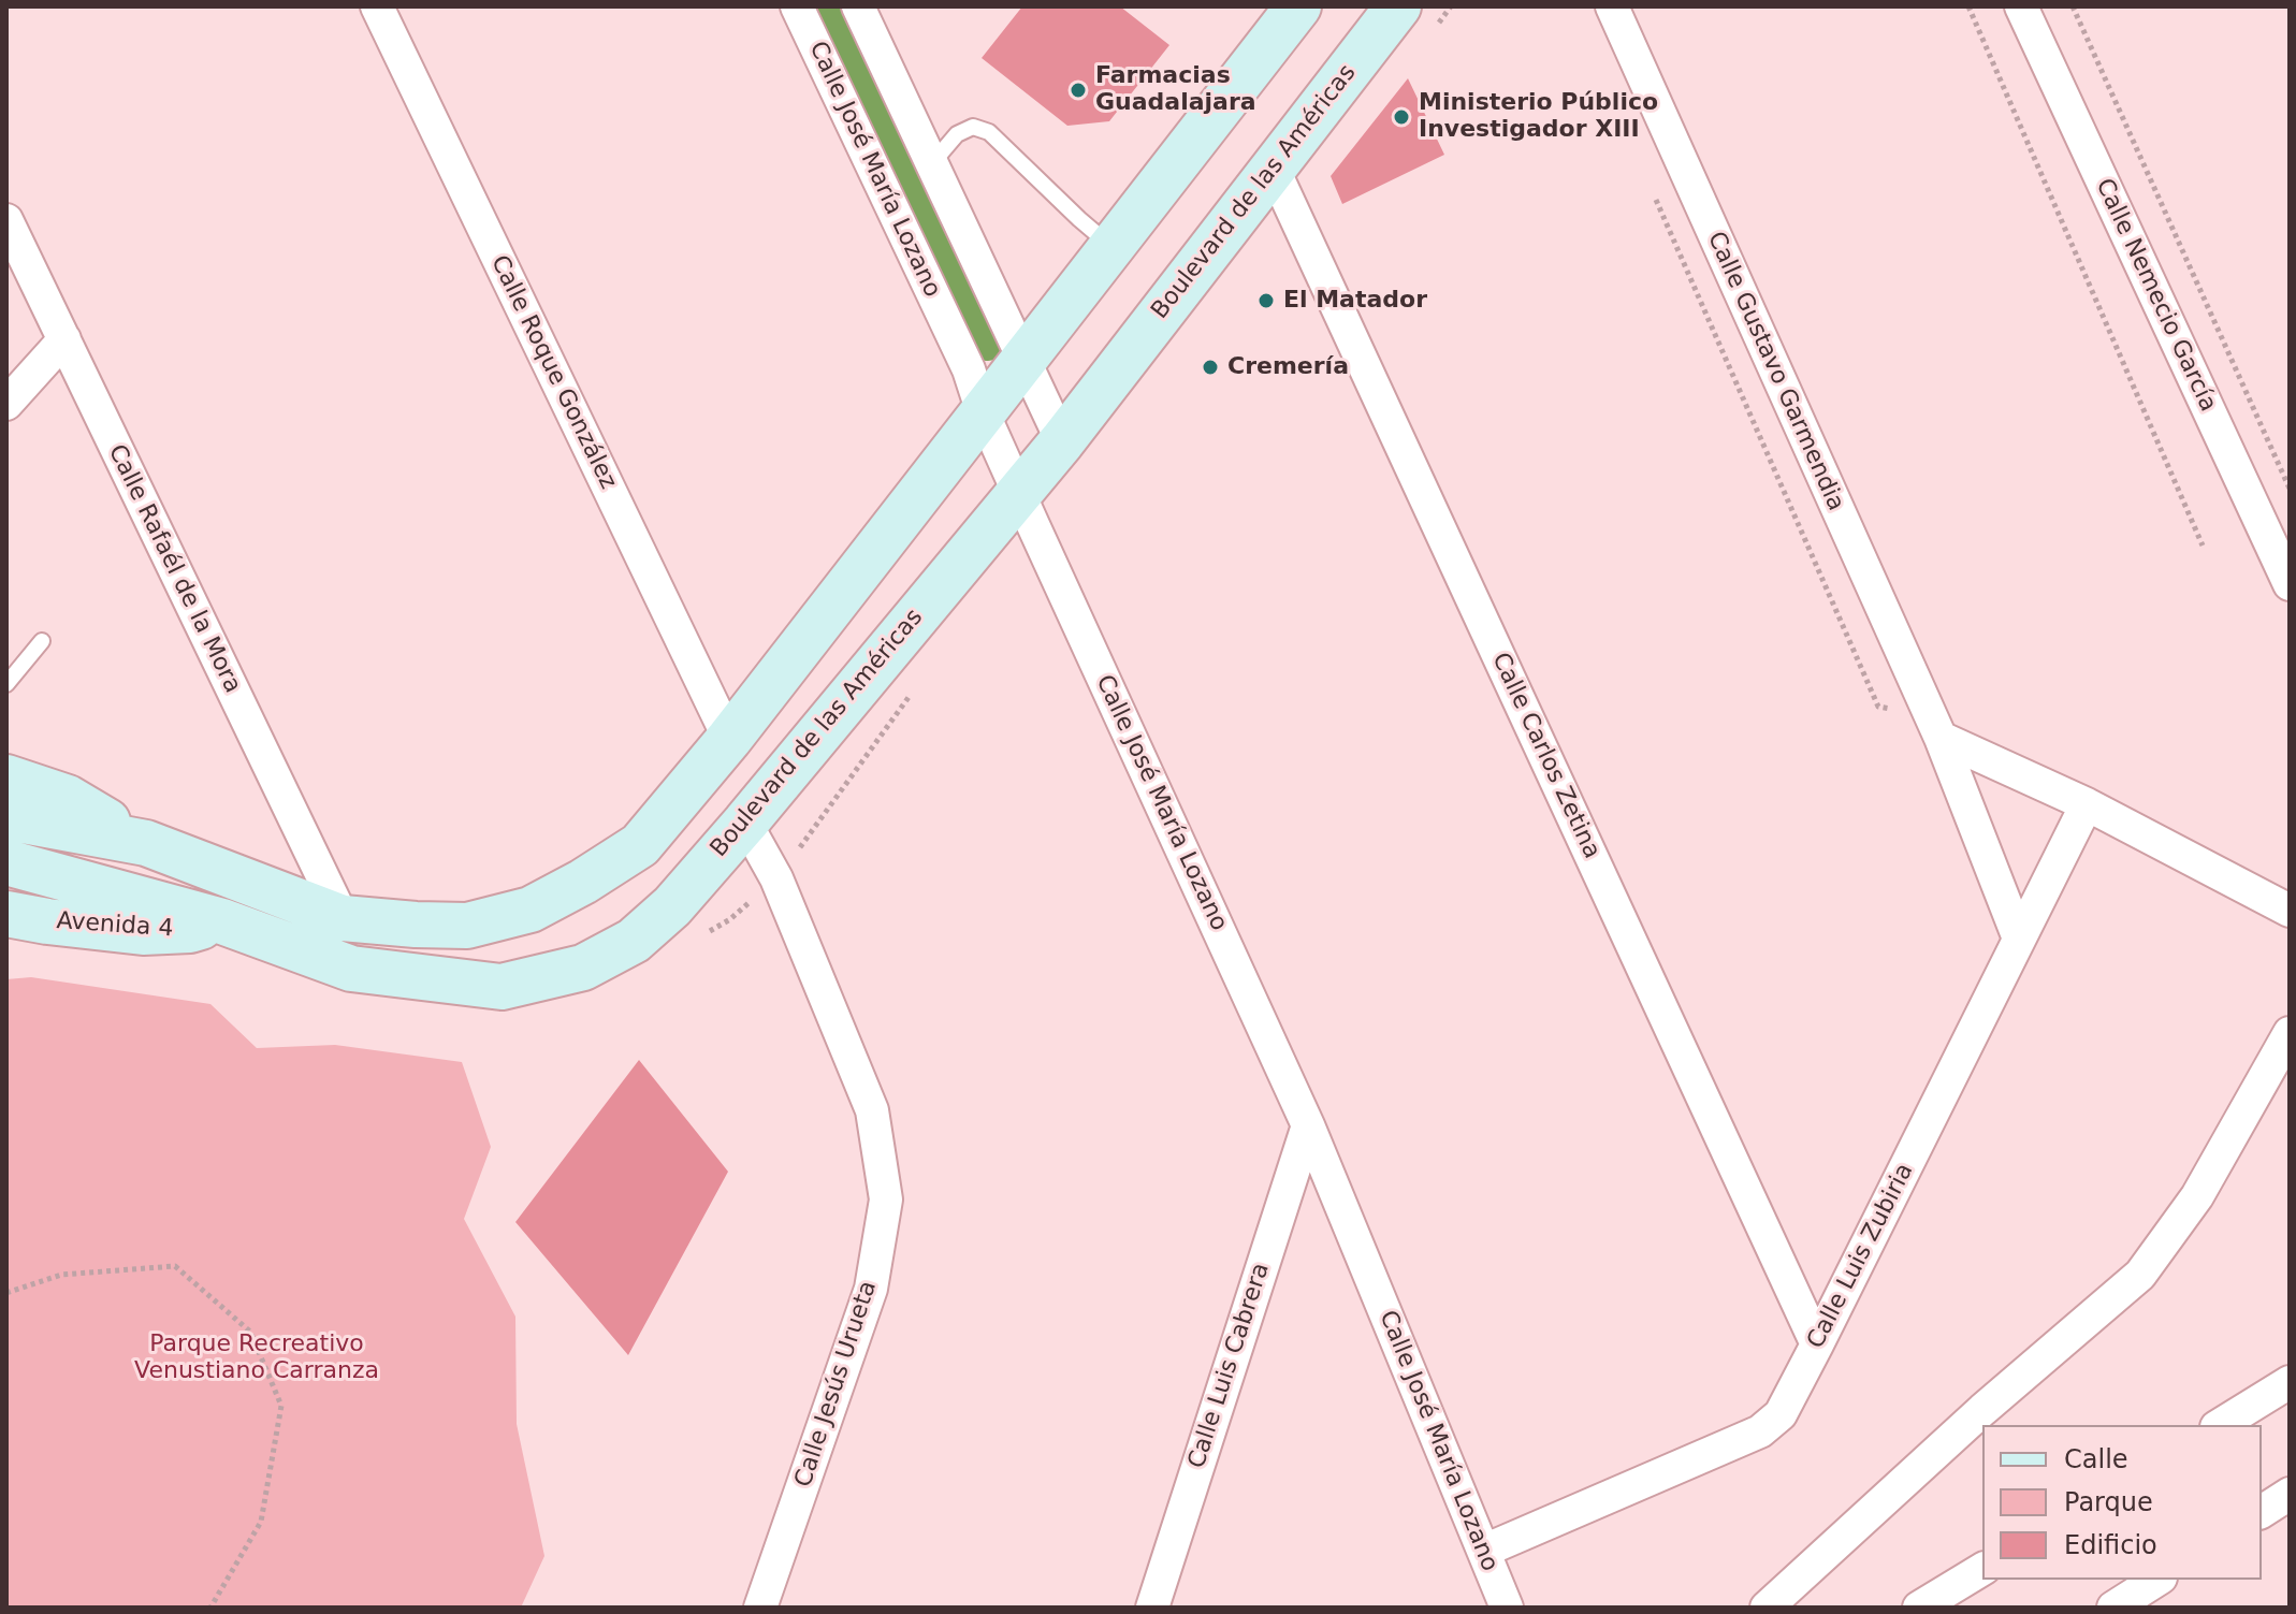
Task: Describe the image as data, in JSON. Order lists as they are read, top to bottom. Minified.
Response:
{"streets":{"main road":["Boulevard de las Américas","Avenida 4"],"street":["Calle José María Lozano","Calle Nemecio García","Calle Gustavo Garmendia","Calle Roque González","Calle Rafaél de la Mora","Calle Carlos Zetina","Calle Luis Zubiria","Calle Luis Cabrera","Calle Jesús Urueta"]},"crossings":[["Calle José María Lozano","Boulevard de las Américas"],["Calle José María Lozano","Calle Luis Zubiria"],["Calle José María Lozano","Calle Luis Cabrera"],["Boulevard de las Américas","Calle Carlos Zetina"],["Boulevard de las Américas","Avenida 4"],["Boulevard de las Américas","Calle Jesús Urueta"],["Calle Gustavo Garmendia","Calle Luis Zubiria"],["Calle Carlos Zetina","Calle Luis Zubiria"]],"parks":["Parque Recreativo Venustiano Carranza"],"places":["Farmacias Guadalajara","Ministerio Público Investigador XIII","El Matador","Cremería"],"legend":["Calle","Parque","Edificio"]}
